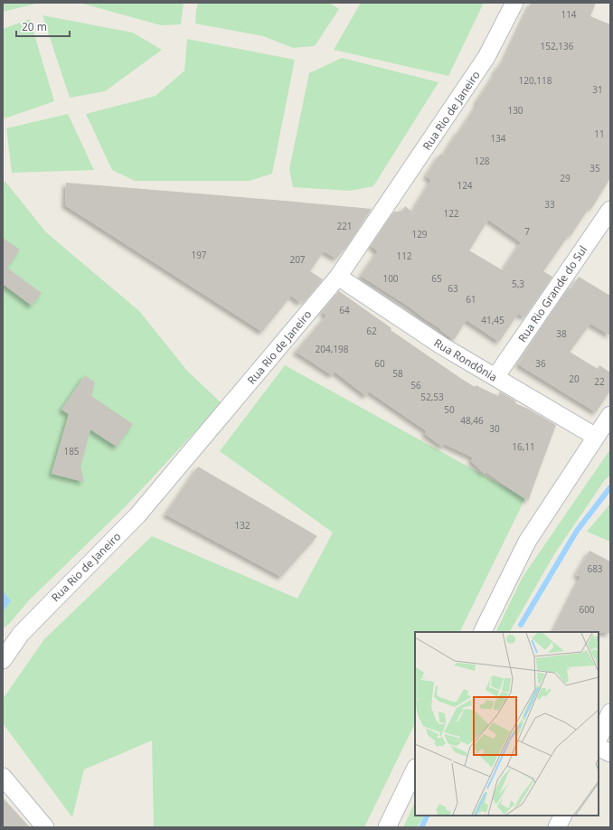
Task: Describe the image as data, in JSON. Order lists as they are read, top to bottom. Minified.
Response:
{"streets":{"street":["Rua Rio de Janeiro","Rua Rio Grande do Sul","Rua Rondônia"]},"crossings":[["Rua Rio de Janeiro","Rua Rondônia"],["Rua Rio Grande do Sul","Rua Rondônia"]],"house_numbers":["114","152,136","120,118","31","130","11","134","128","35","29","124","33","122","221","7","129","197","112","207","100","65","5,3","63","61","64","41,45","62","38","204,198","60","36","58","20","22","56","52,53","50","48,46","30","16,11","185","132","683","600"],"scale_bar":"20 m"}
